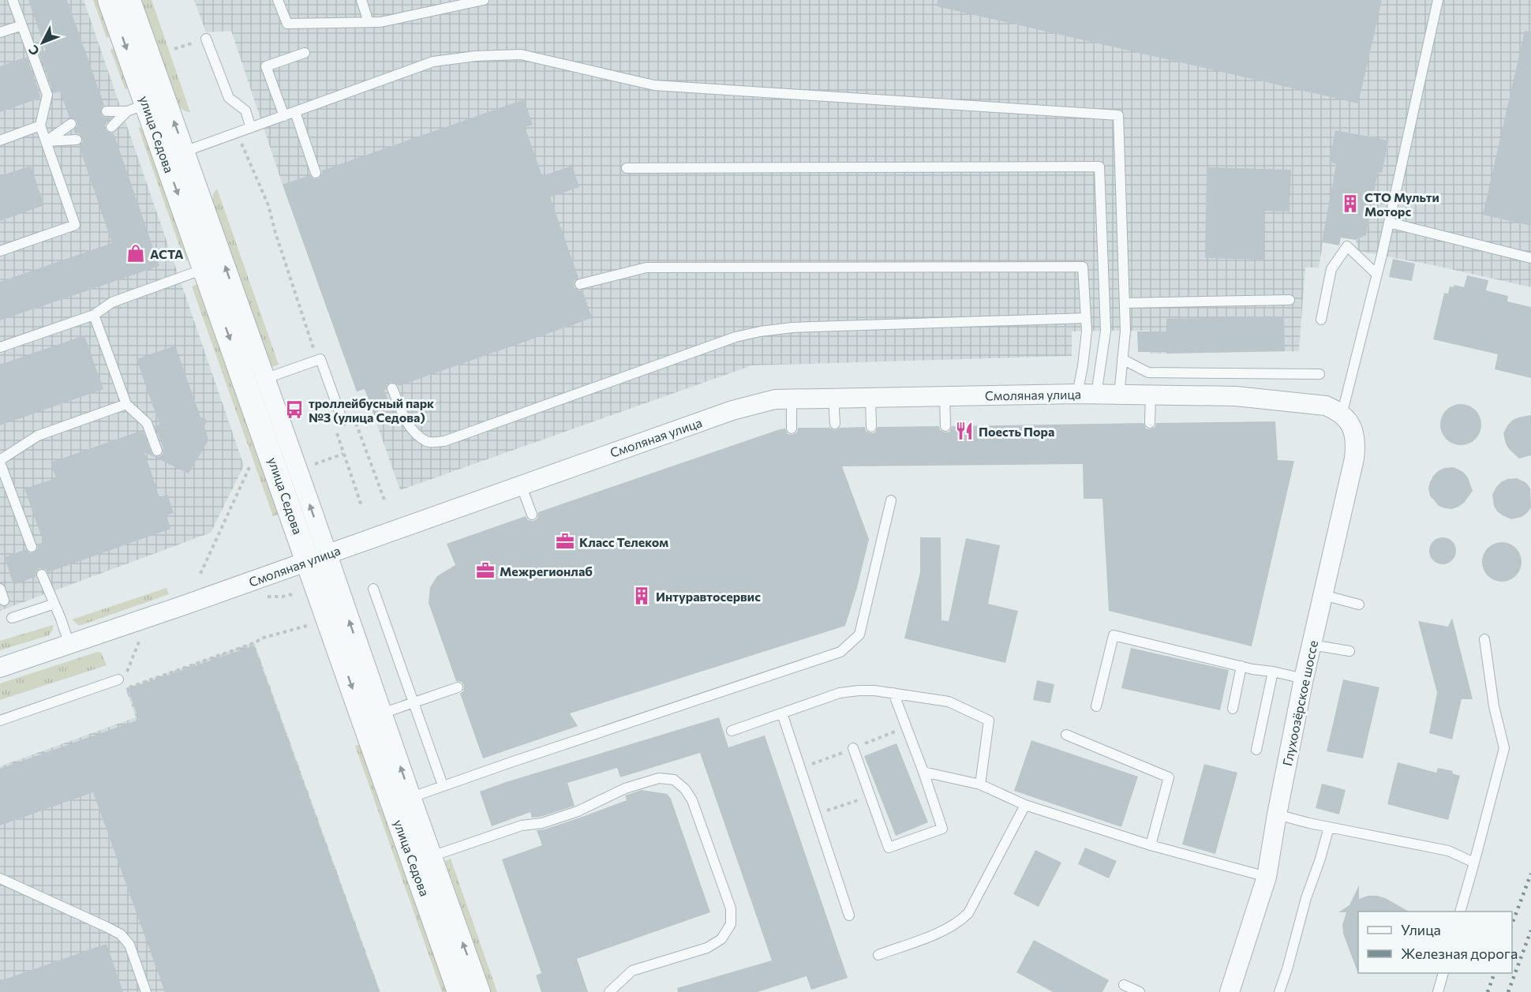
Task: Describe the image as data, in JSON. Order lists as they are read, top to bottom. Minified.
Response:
{"streets":{"street":["улица Седова","Смоляная улица","Глухоозёрское шоссе"]},"crossings":[["улица Седова","Смоляная улица"],["Смоляная улица","Глухоозёрское шоссе"]],"places":{"building":["СТО Мульти Моторс","Интуравтосервис"],"shop":["АСТА"],"bus stop":["троллейбусный парк №3 (улица Седова)"],"restaurant":["Поесть Пора"],"office":["Класс Телеком","Межрегионлаб"]},"legend":["Улица","Железная дорога"],"north":"bottom left"}
